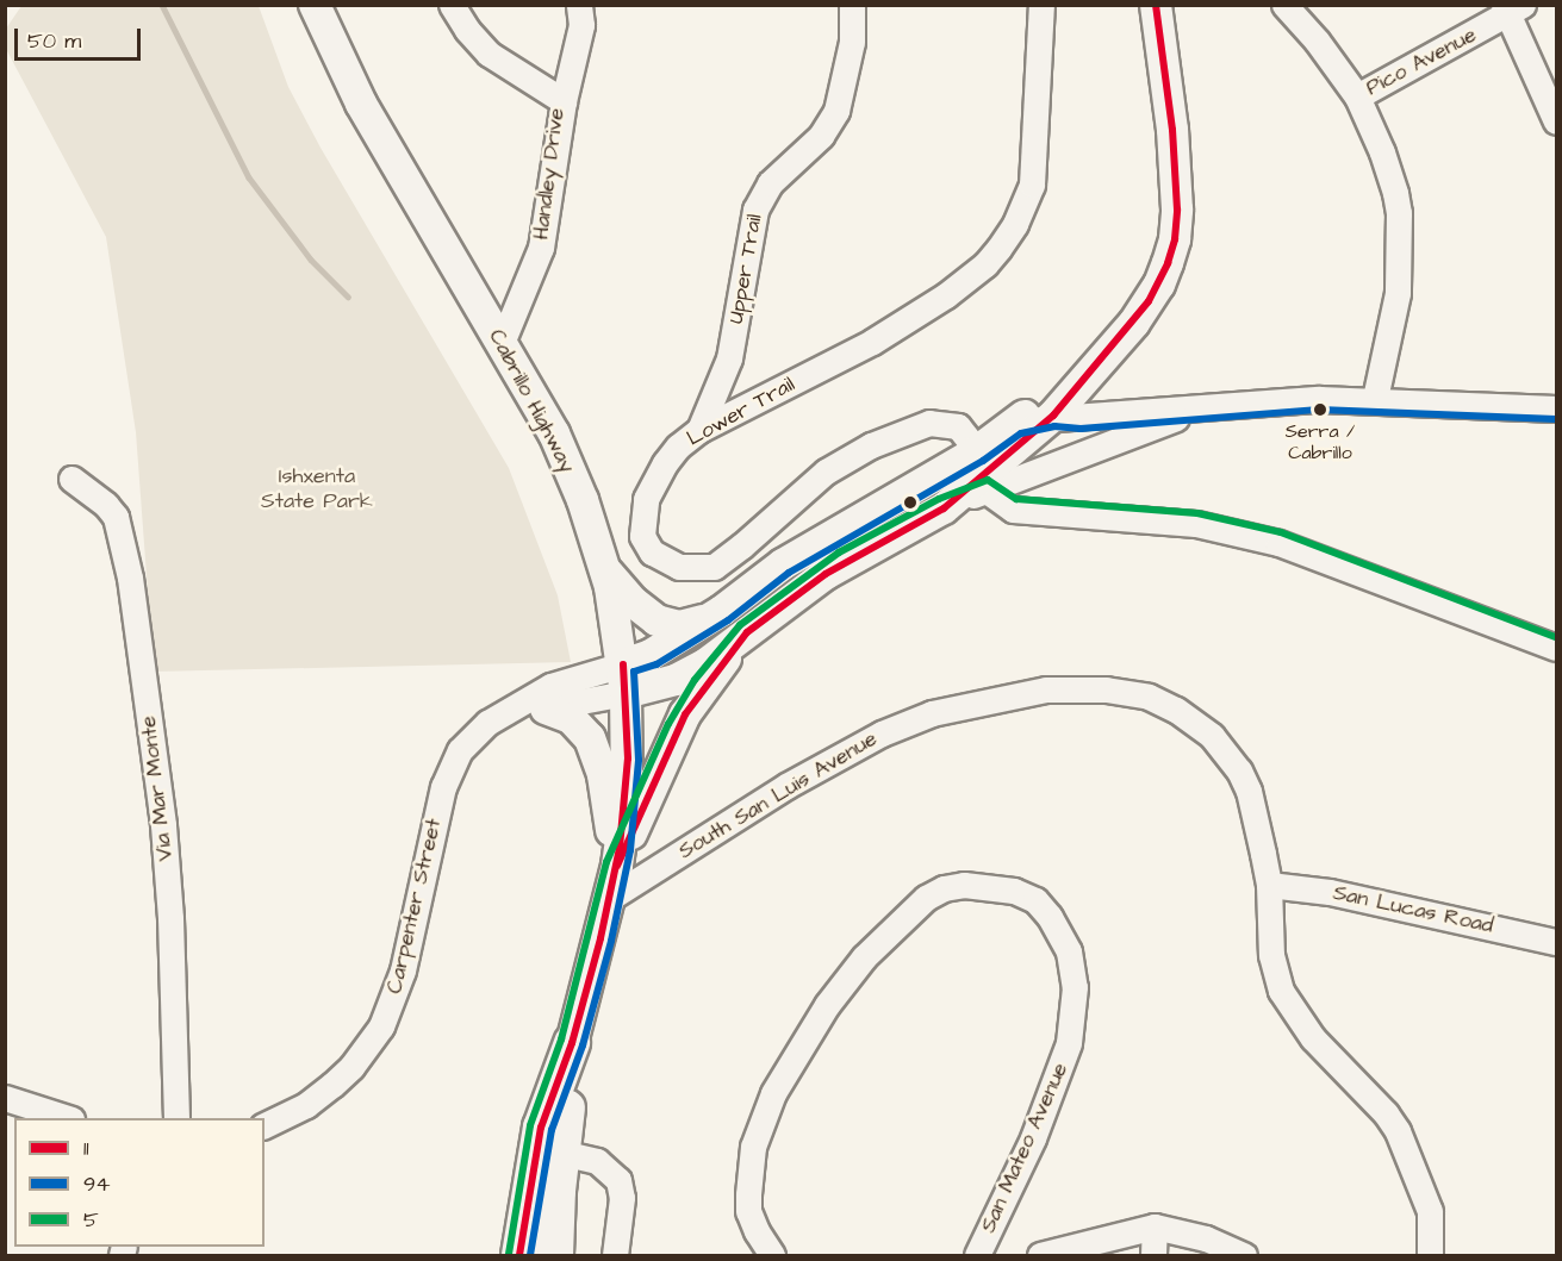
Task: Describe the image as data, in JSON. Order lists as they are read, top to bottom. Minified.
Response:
{"streets":{"highway":["Cabrillo Highway"],"main road":["Carpenter Street"],"street":["Pico Avenue","Handley Drive","Upper Trail","Lower Trail","Via Mar Monte","South San Luis Avenue","San Lucas Road","San Mateo Avenue"]},"crossings":[["Handley Drive","Cabrillo Highway"],["Upper Trail","Lower Trail"],["Cabrillo Highway","South San Luis Avenue"],["Cabrillo Highway","Carpenter Street"],["Lower Trail","Carpenter Street"],["South San Luis Avenue","San Lucas Road"]],"parks":["Ishxenta State Park"],"places":["Serra / Cabrillo"],"lines":["transit line 11","transit line 94","transit line 5"],"legend":["11","94","5"],"scale_bar":"50 m"}
